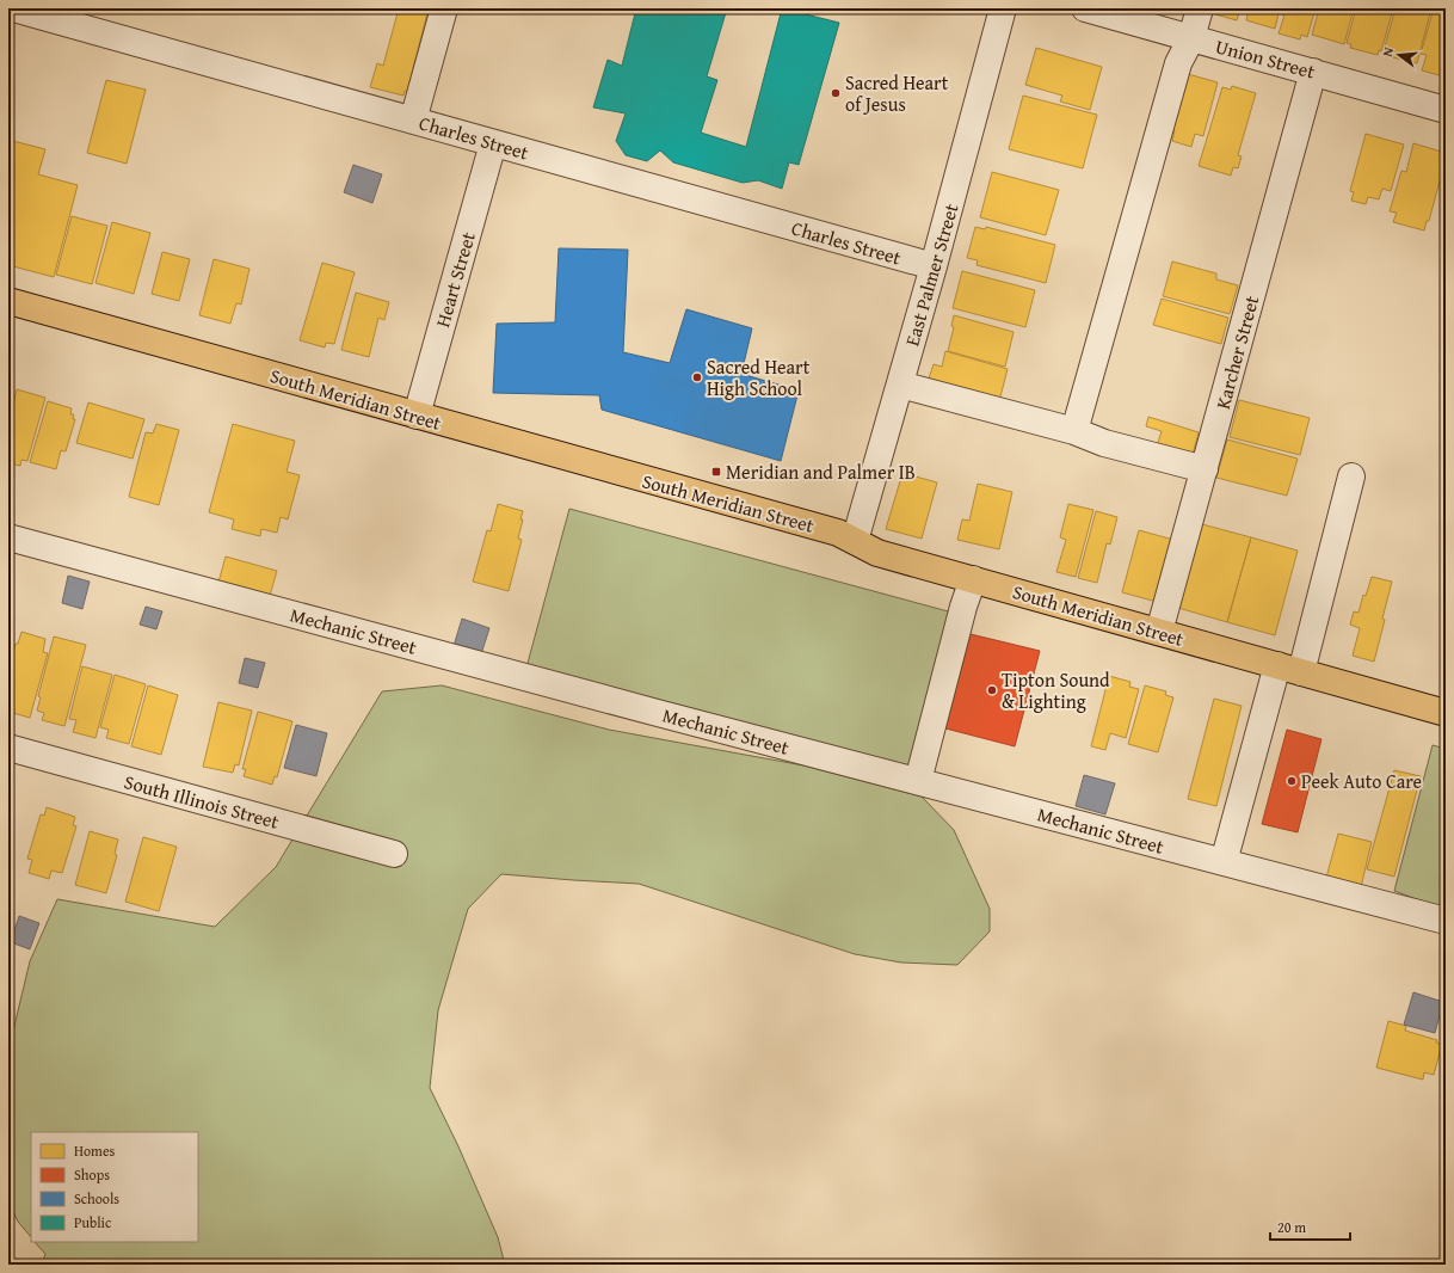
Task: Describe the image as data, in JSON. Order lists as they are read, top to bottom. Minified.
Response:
{"streets":{"main road":["South Meridian Street"],"street":["Union Street","Charles Street","East Palmer Street","Heart Street","Karcher Street","Mechanic Street","South Illinois Street"]},"crossings":[["Union Street","Karcher Street"],["Charles Street","East Palmer Street"],["Charles Street","Heart Street"],["East Palmer Street","South Meridian Street"],["Heart Street","South Meridian Street"],["Karcher Street","South Meridian Street"]],"places":{"other":["Sacred Heart of Jesus","Sacred Heart High School","Tipton Sound & Lighting","Peek Auto Care"],"transit":["Meridian and Palmer IB"]},"legend":["Homes","Shops","Schools","Public"],"scale_bar":"20 m","north":"left"}
